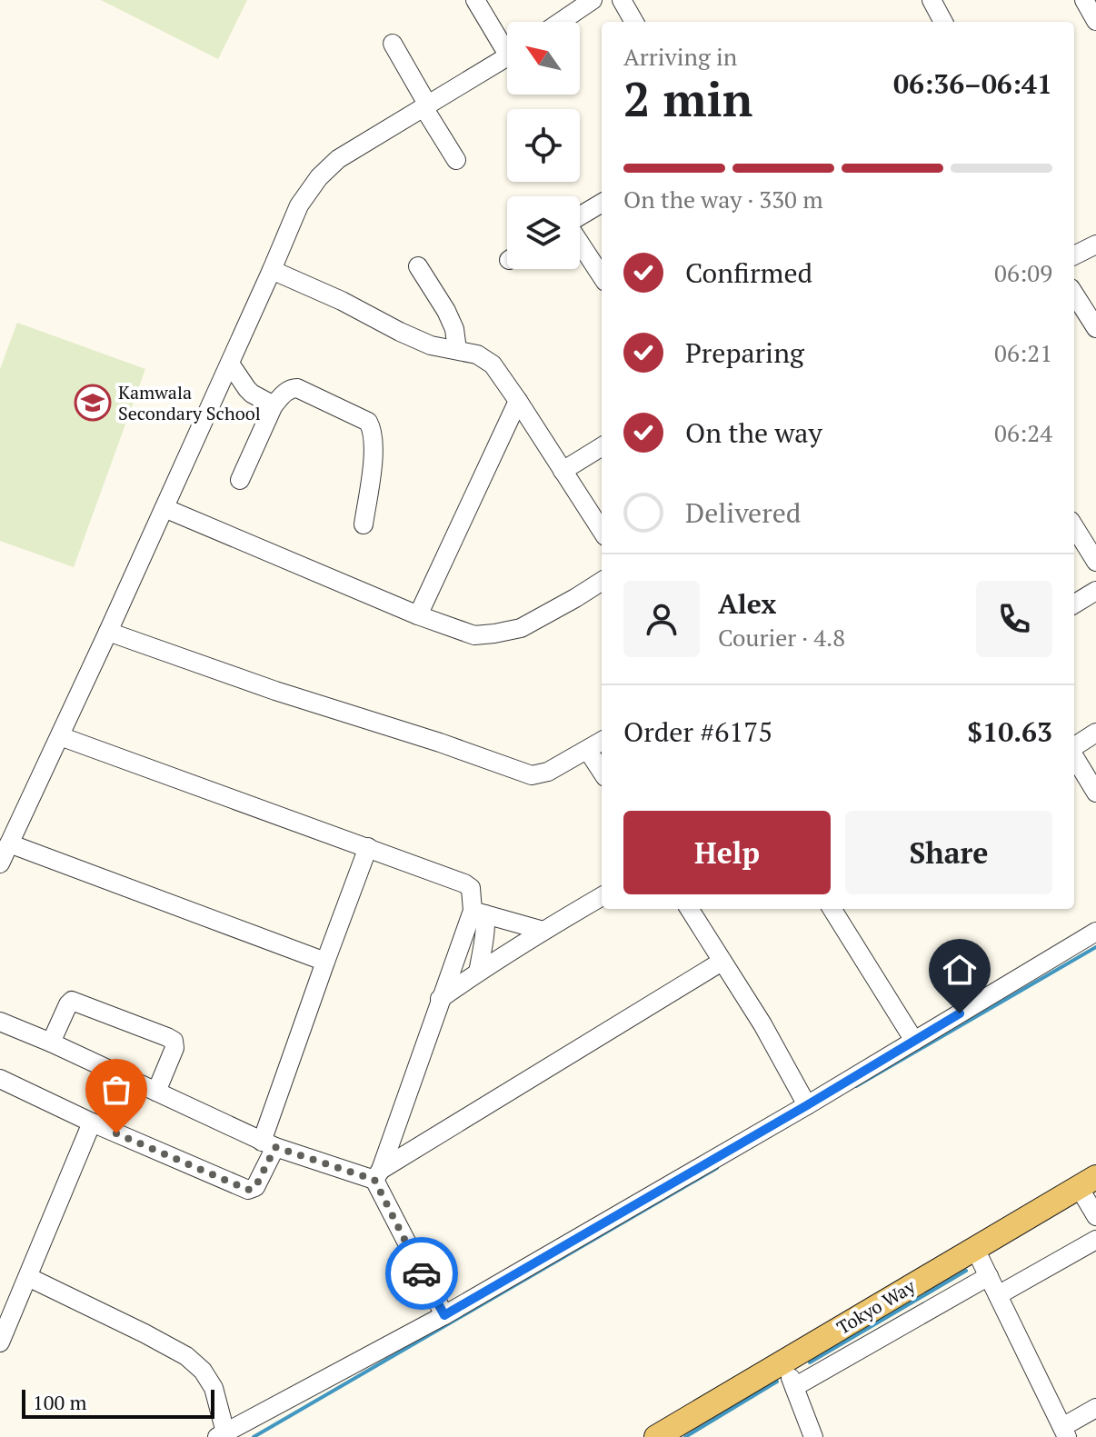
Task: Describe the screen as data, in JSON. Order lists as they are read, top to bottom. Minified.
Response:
{"streets":{"main road":["Tokyo Way"]},"places":{"school or university":["Kamwala Secondary School"]},"scale_bar":"100 m","north":"top left","page":{"heading":["2 min","Arriving in","06:36–06:41"],"panel":["Alex","Courier · 4.8","Order #6175","$10.63"],"bar":"On the way · 330 m","list":[["Confirmed","06:09"],["Preparing","06:21"],["On the way","06:24"],"Delivered"],"buttons":["Help","Share"],"scale":"100 m"}}
